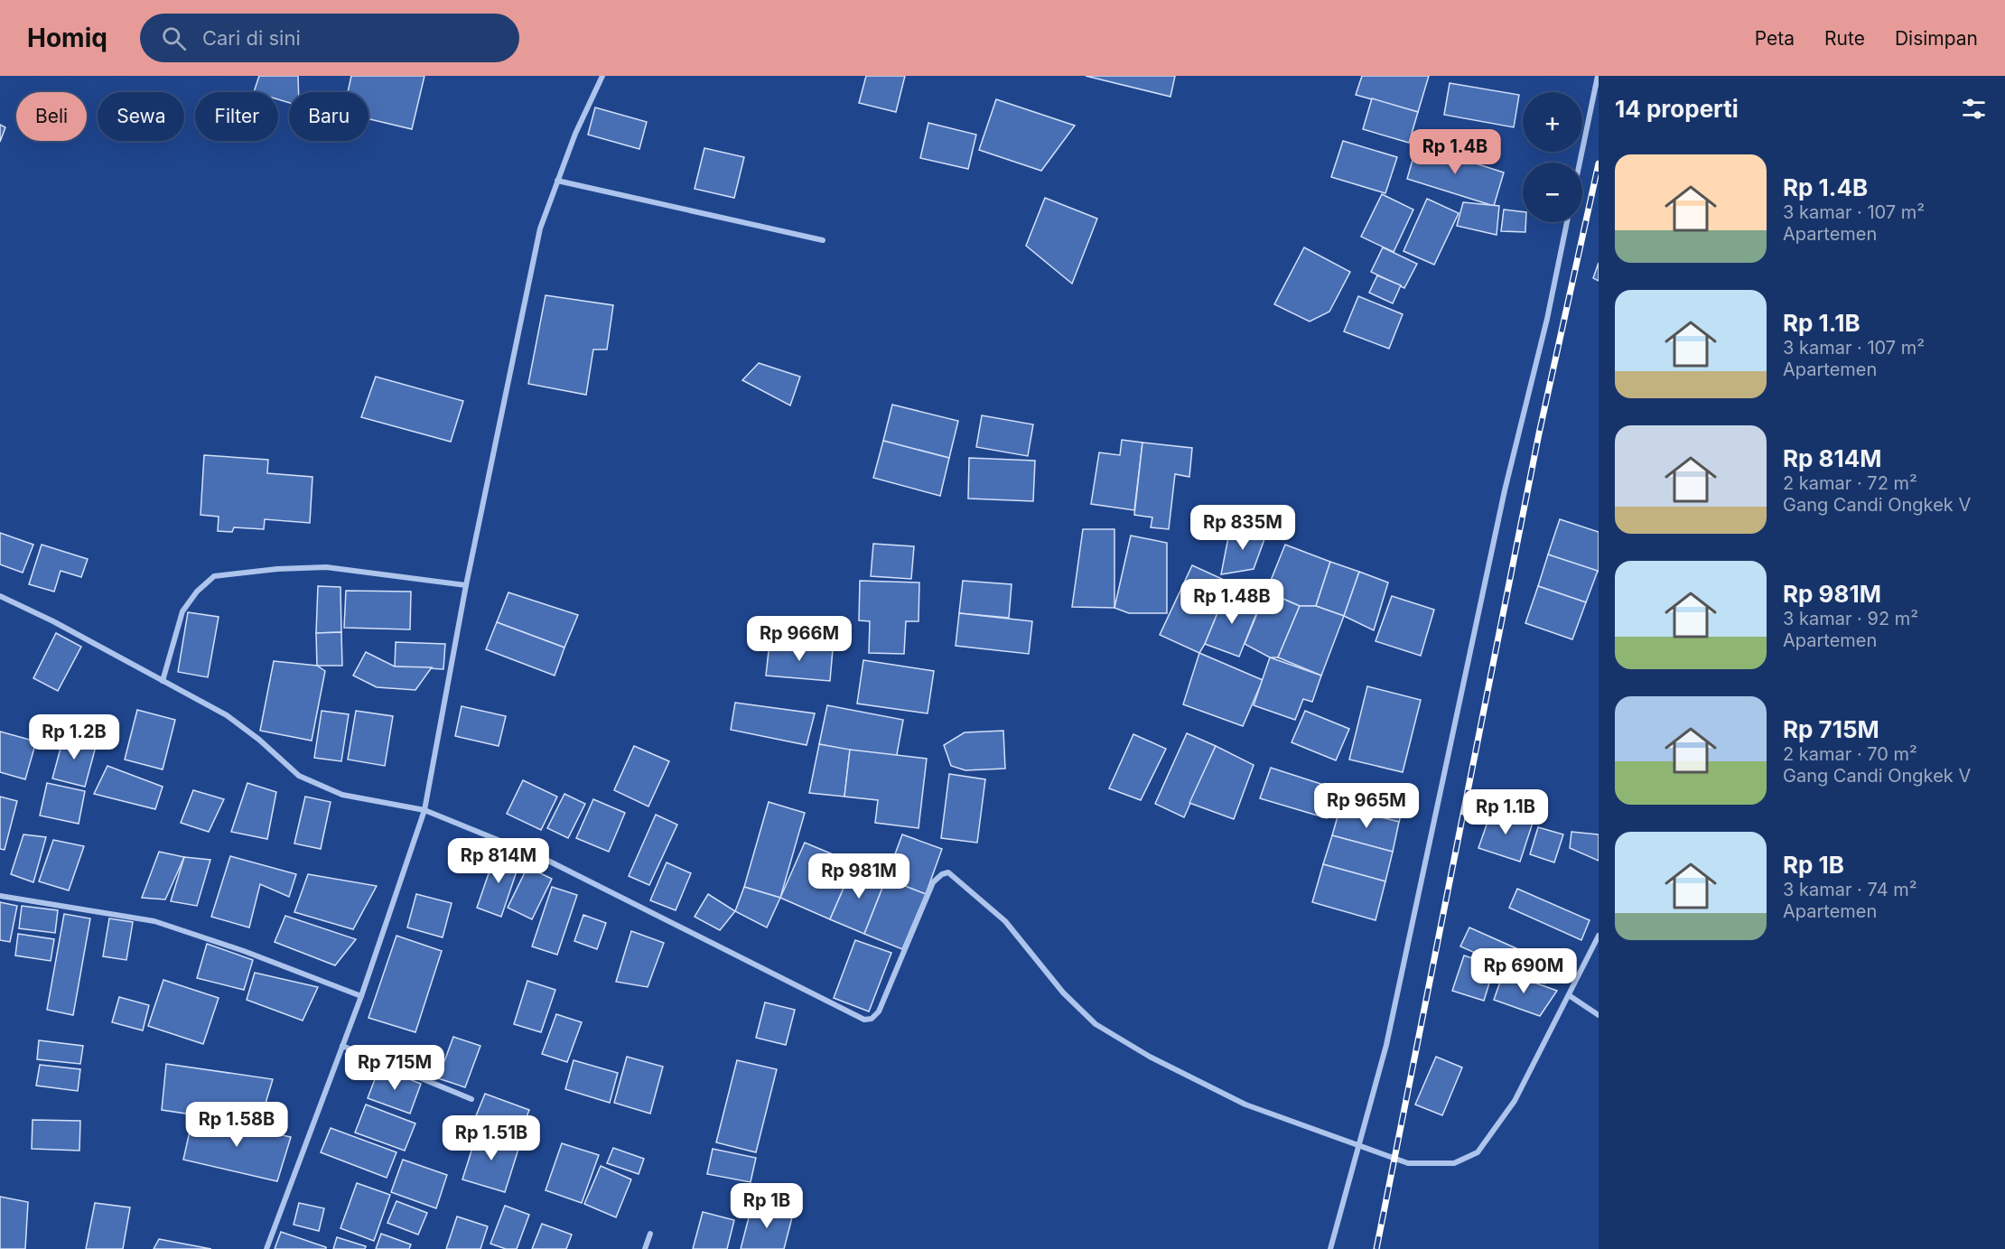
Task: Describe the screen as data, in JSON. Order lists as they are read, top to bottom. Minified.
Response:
{"page":{"header":"Homiq","search":"Cari di sini","nav":["Peta","Rute","Disimpan"],"heading":"14 properti","map_buttons":["+","−"],"chip":["Beli","Sewa","Filter","Baru"],"price":["Rp 1.4B","Rp 835M","Rp 1.48B","Rp 966M","Rp 1.2B","Rp 965M","Rp 1.1B","Rp 814M","Rp 981M","Rp 690M","Rp 715M","Rp 1.58B","Rp 1.51B","Rp 1B"],"list":[{"name":"Rp 1.4B","note":"3 kamar · 107 m² · Apartemen"},{"name":"Rp 1.1B","note":"3 kamar · 107 m² · Apartemen"},{"name":"Rp 814M","note":"2 kamar · 72 m² · Gang Candi Ongkek V"},{"name":"Rp 981M","note":"3 kamar · 92 m² · Apartemen"},{"name":"Rp 715M","note":"2 kamar · 70 m² · Gang Candi Ongkek V"},{"name":"Rp 1B","note":"3 kamar · 74 m² · Apartemen"}]}}
